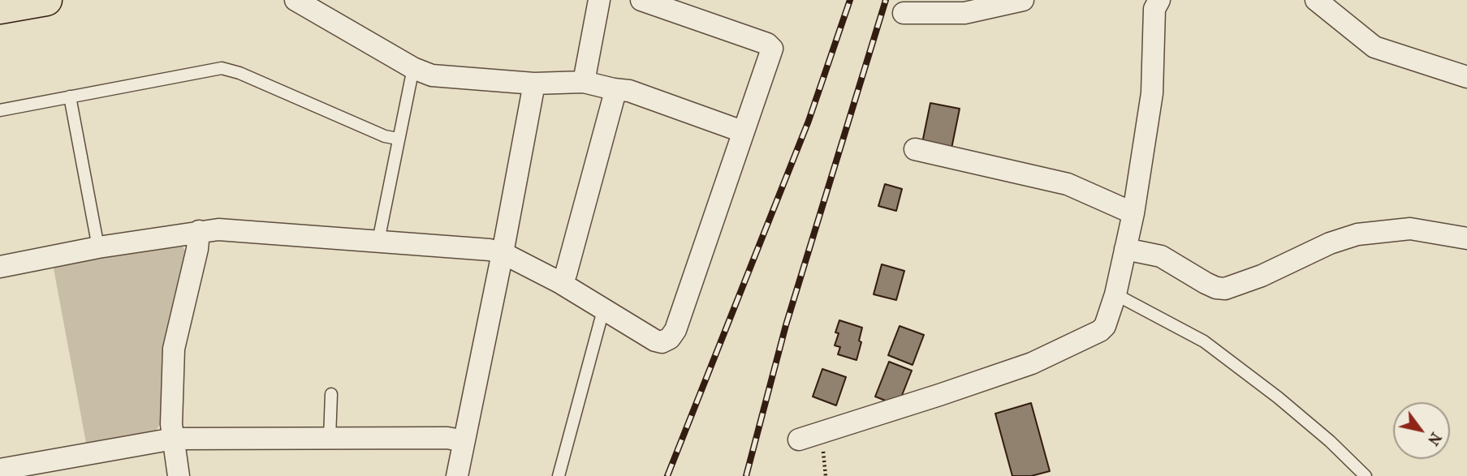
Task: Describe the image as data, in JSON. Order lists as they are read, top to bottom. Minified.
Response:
{"north":"bottom right"}
